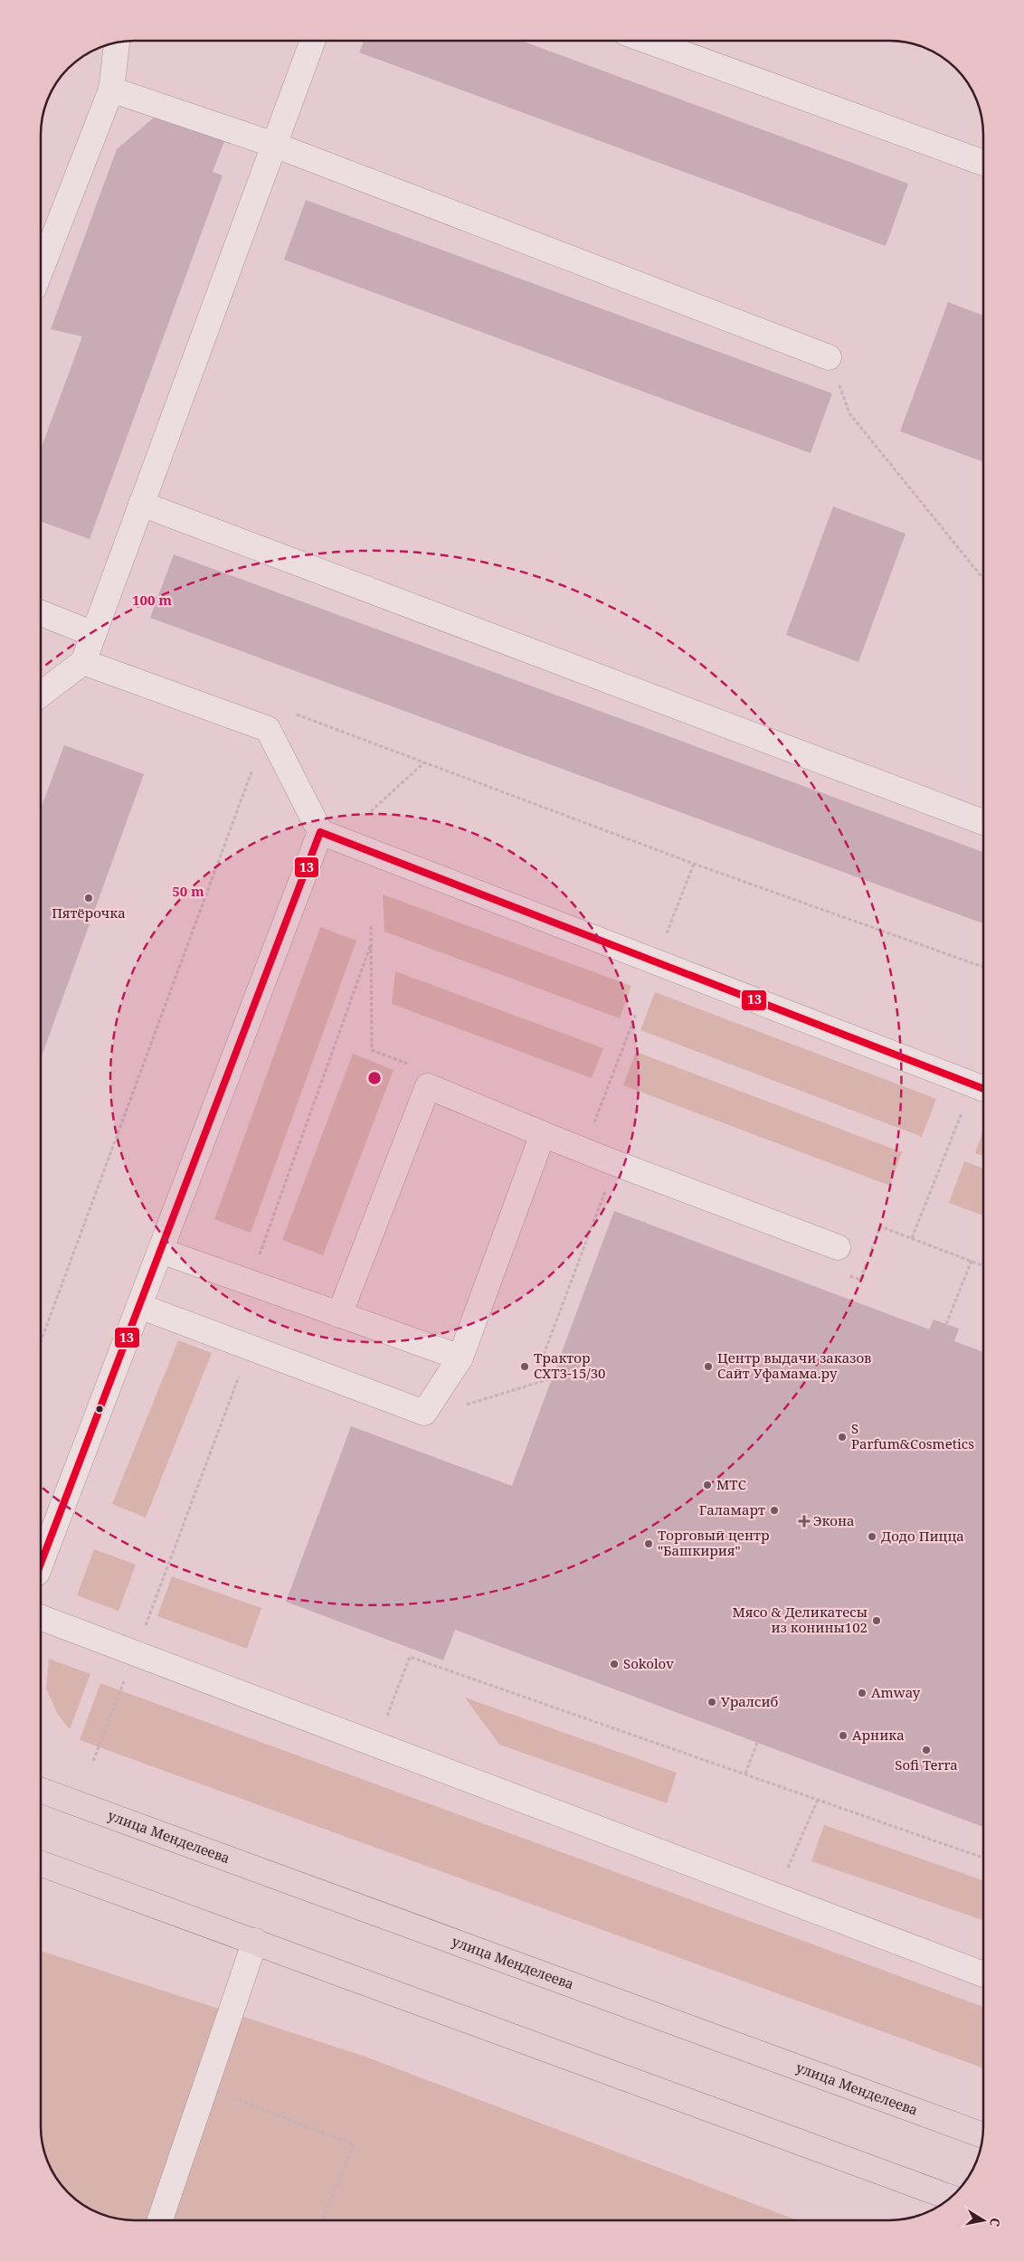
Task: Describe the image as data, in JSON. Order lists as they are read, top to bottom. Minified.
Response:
{"streets":{"main road":["улица Менделеева"]},"places":{"other":["Пятёрочка","Трактор СХТ3-15/30","Центр выдачи заказов Сайт Уфамама.ру","S Parfum&Cosmetics","МТС","Галамарт","Додо Пицца","Торговый центр \"Башкирия\"","Мясо & Деликатесы из конины102","Sokolov","Amway","Уралсиб","Арника","Sofi Terra"],"health":["Экона"]},"lines":["transit line 13"],"north":"right","rings":["100 m","50 m"]}
